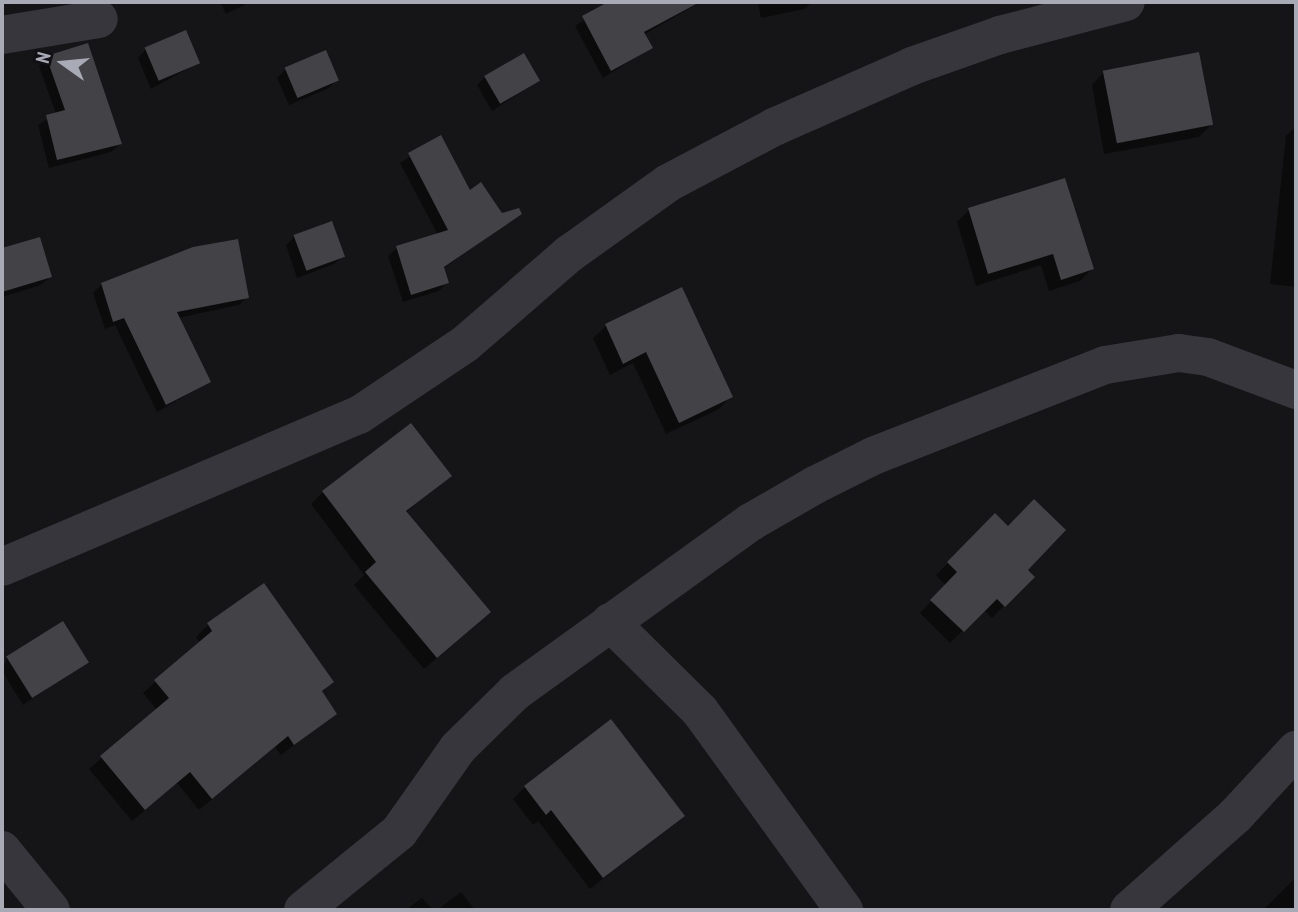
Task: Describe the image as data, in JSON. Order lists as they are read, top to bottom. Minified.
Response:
{"north":"left"}
